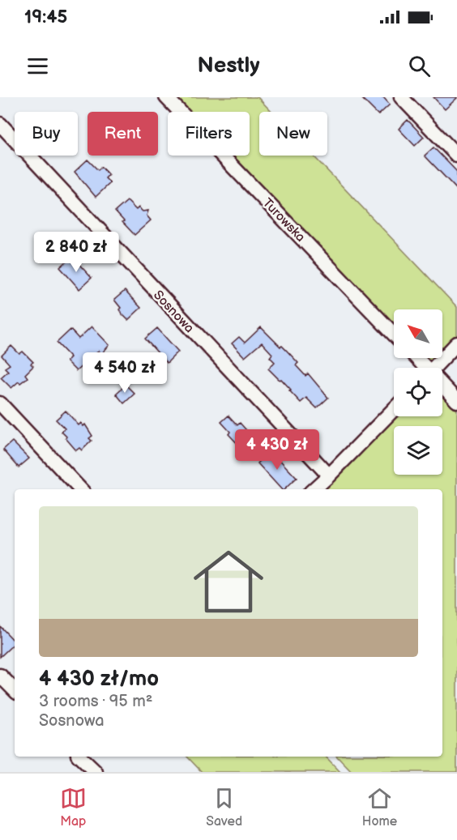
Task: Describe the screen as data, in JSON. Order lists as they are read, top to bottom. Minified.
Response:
{"streets":{"street":["Turowska","Sosnowa"]},"north":"top left","page":{"status":"19:45","header":"Nestly","chip":["Buy","Rent","Filters","New"],"price":["2 840 zł","4 540 zł","4 430 zł"],"list":[{"name":"4 430 zł/mo","note":"3 rooms · 95 m² · Sosnowa"}],"tabs":["Map","Saved","Home"]}}
